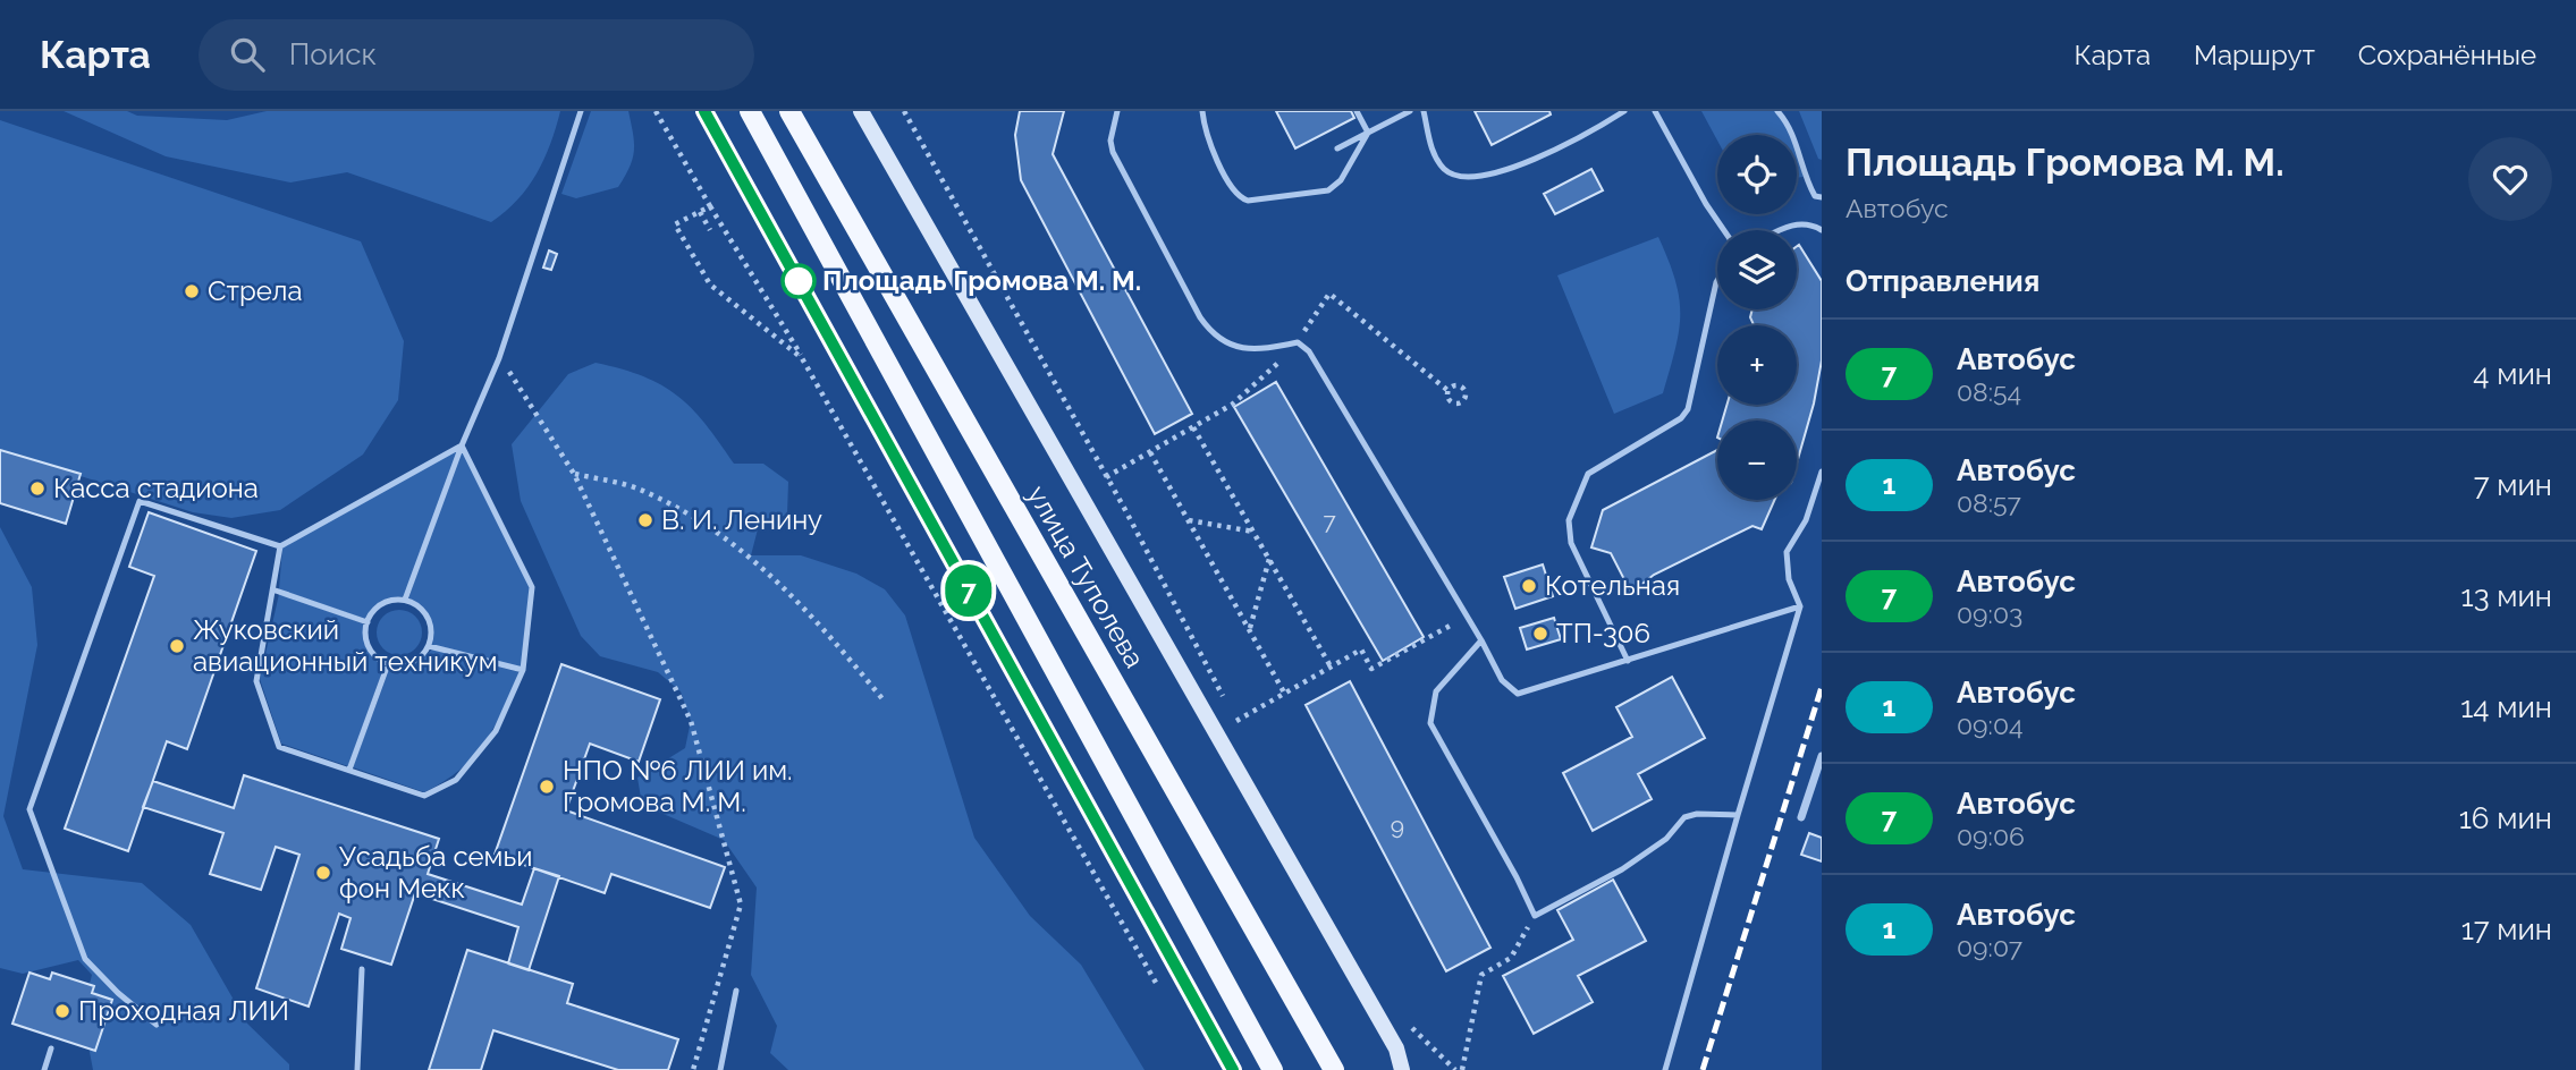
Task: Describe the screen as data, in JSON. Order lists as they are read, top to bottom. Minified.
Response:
{"streets":{"main road":["улица Туполева"]},"places":["Площадь Громова М. М.","Стрела","Касса стадиона","В. И. Ленину","Котельная","ТП-306","Жуковский авиационный техникум","НПО №6 ЛИИ им. Громова М. М.","Усадьба семьи фон Мекк","Проходная ЛИИ"],"lines":["bus line 7"],"house_numbers":["7","9"],"page":{"header":"Карта","search":"Поиск","nav":["Карта","Маршрут","Сохранённые"],"on_map":"7","heading":[["Площадь Громова М. М.","Автобус"],"Отправления"],"map_buttons":["+","−"],"list":[{"mark":"7","name":"Автобус","note":"08:54","value":"4 мин"},{"mark":"1","name":"Автобус","note":"08:57","value":"7 мин"},{"mark":"7","name":"Автобус","note":"09:03","value":"13 мин"},{"mark":"1","name":"Автобус","note":"09:04","value":"14 мин"},{"mark":"7","name":"Автобус","note":"09:06","value":"16 мин"},{"mark":"1","name":"Автобус","note":"09:07","value":"17 мин"}]}}
